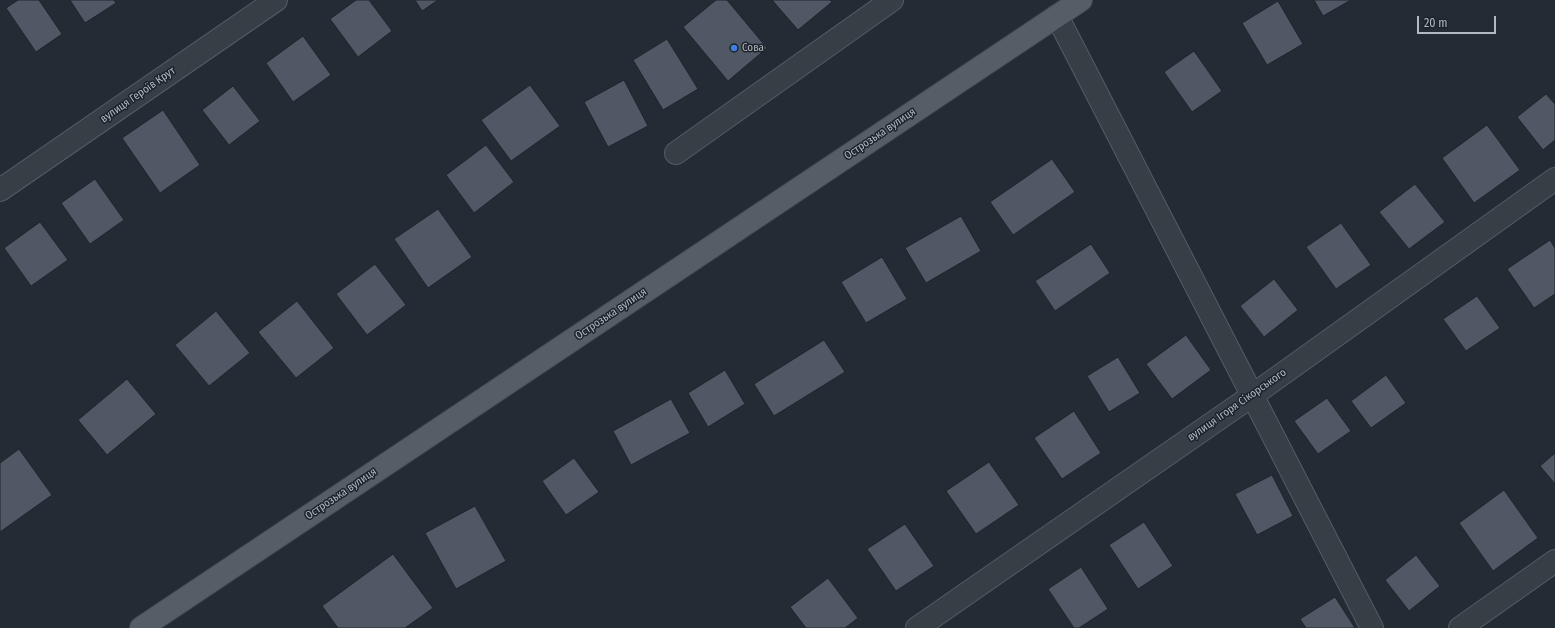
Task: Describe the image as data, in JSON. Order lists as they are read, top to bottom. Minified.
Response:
{"streets":{"main road":["Острозька вулиця"],"street":["вулиця Героїв Крут","вулиця Ігоря Сікорського"]},"places":["Сова"],"scale_bar":"20 m"}
